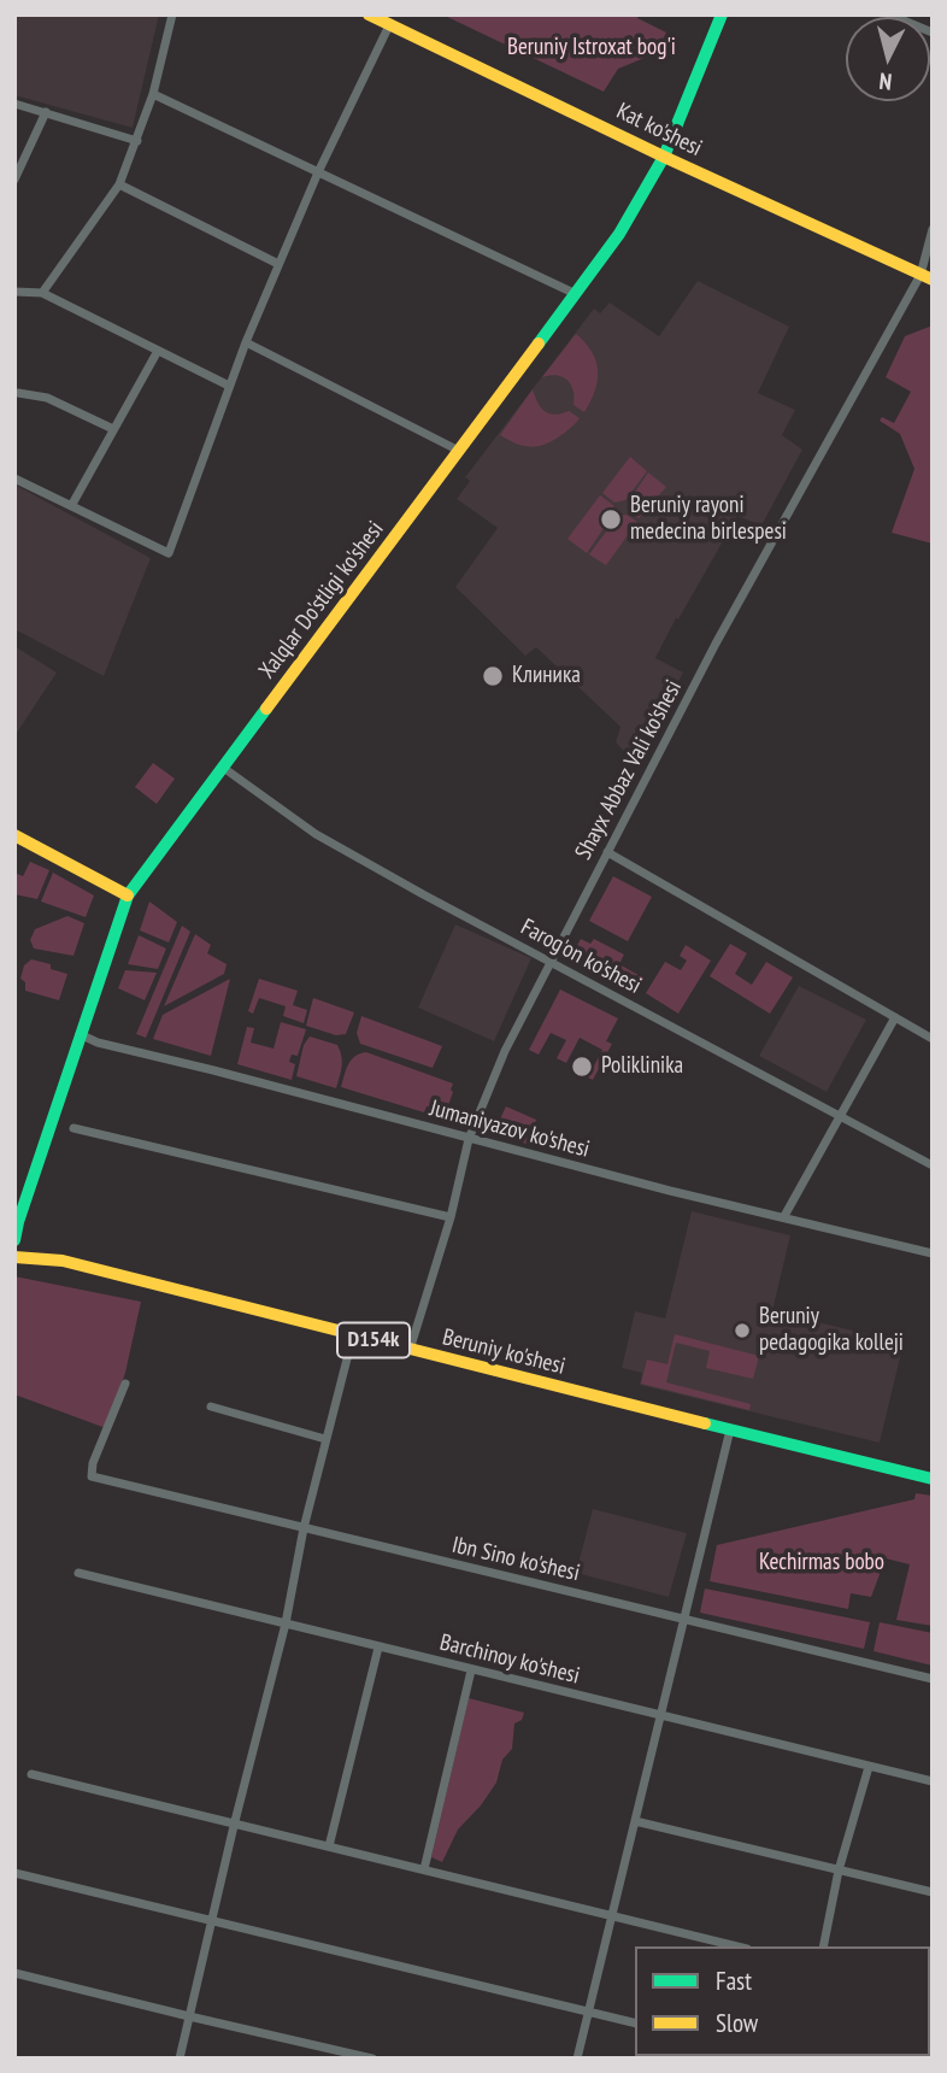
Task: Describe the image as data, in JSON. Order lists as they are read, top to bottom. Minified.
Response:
{"streets":{"street":["Kat ko'shesi","Xalqlar Do'stligi ko'shesi","Shayx Abbaz Vali ko'shesi","Farog'on ko'shesi","Jumaniyazov ko'shesi","D154k","Beruniy ko'shesi","Ibn Sino ko'shesi","Barchinoy ko'shesi"]},"crossings":[["Kat ko'shesi","Xalqlar Do'stligi ko'shesi"],["Kat ko'shesi","Shayx Abbaz Vali ko'shesi"],["Xalqlar Do'stligi ko'shesi","Farog'on ko'shesi"],["Xalqlar Do'stligi ko'shesi","Jumaniyazov ko'shesi"],["Shayx Abbaz Vali ko'shesi","Farog'on ko'shesi"],["Shayx Abbaz Vali ko'shesi","Jumaniyazov ko'shesi"],["Shayx Abbaz Vali ko'shesi","Beruniy ko'shesi"]],"parks":["Beruniy Istroxat bog'i","Kechirmas bobo"],"places":["Beruniy rayoni medecina birlespesi","Клиника","Poliklinika","Beruniy pedagogika kolleji"],"legend":["Fast","Slow"],"north":"bottom"}
